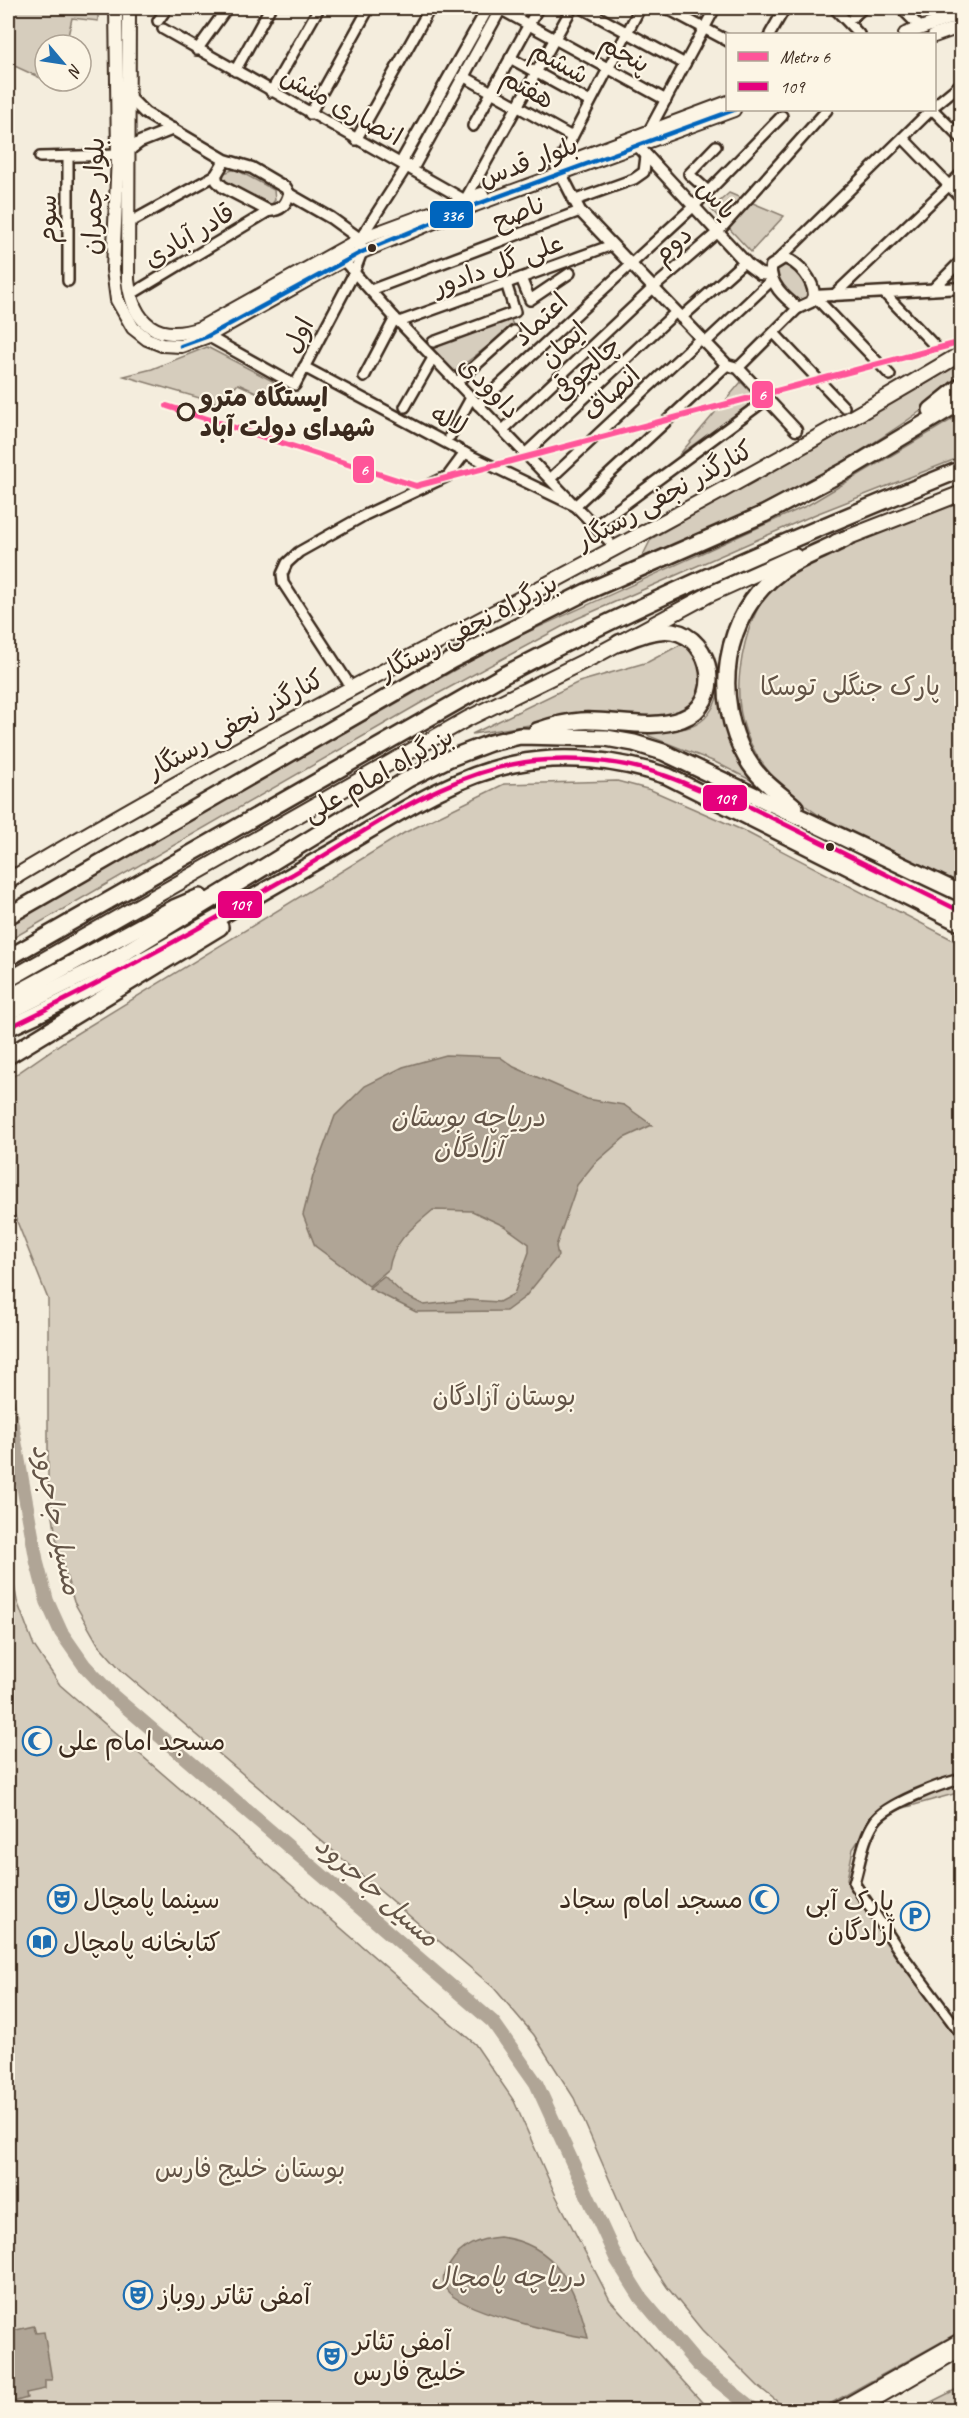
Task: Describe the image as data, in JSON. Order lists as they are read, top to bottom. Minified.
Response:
{"streets":{"highway":["بزرگراه نجفی رستگار","بزرگراه امام علی"],"main road":["بلوار قدس","بلوار چمران","کنارگذر نجفی رستگار"],"street":["پنجم","ششم","هفتم","انصاری منش","یاس","ناصح","سوم","قادر آبادی","دوم","علی گل دادور","اعتماد","اول","ایمان","چالچوقی","داوودی","انصاف","لاله"]},"crossings":[["انصاری منش","بلوار قدس"],["انصاری منش","اول"],["بلوار قدس","بلوار چمران"],["بلوار قدس","یاس"],["بلوار قدس","اول"],["بلوار قدس","داوودی"],["بلوار چمران","قادر آبادی"],["یاس","دوم"],["یاس","چالچوقی"],["یاس","انصاف"],["ناصح","داوودی"],["دوم","ایمان"],["علی گل دادور","داوودی"],["اعتماد","داوودی"],["اول","داوودی"],["اول","لاله"],["ایمان","داوودی"],["چالچوقی","داوودی"],["داوودی","انصاف"],["داوودی","لاله"]],"water":["دریاچه بوستان آزادگان","مسیل جاجرود","دریاچه پامچال"],"parks":["پارک جنگلی توسکا","بوستان آزادگان","بوستان خلیج فارس"],"places":{"other":["ایستگاه مترو شهدای دولت آباد"],"mosque":["مسجد امام علی","مسجد امام سجاد"],"theatre":["سینما پامچال","آمفی تئاتر روباز","آمفی تئاتر خلیج فارس"],"parking":["پارک آبی آزادگان"],"library":["کتابخانه پامچال"]},"lines":["transit line 336","metro line 6","transit line 109"],"legend":["Metro 6","109"],"north":"bottom right"}
